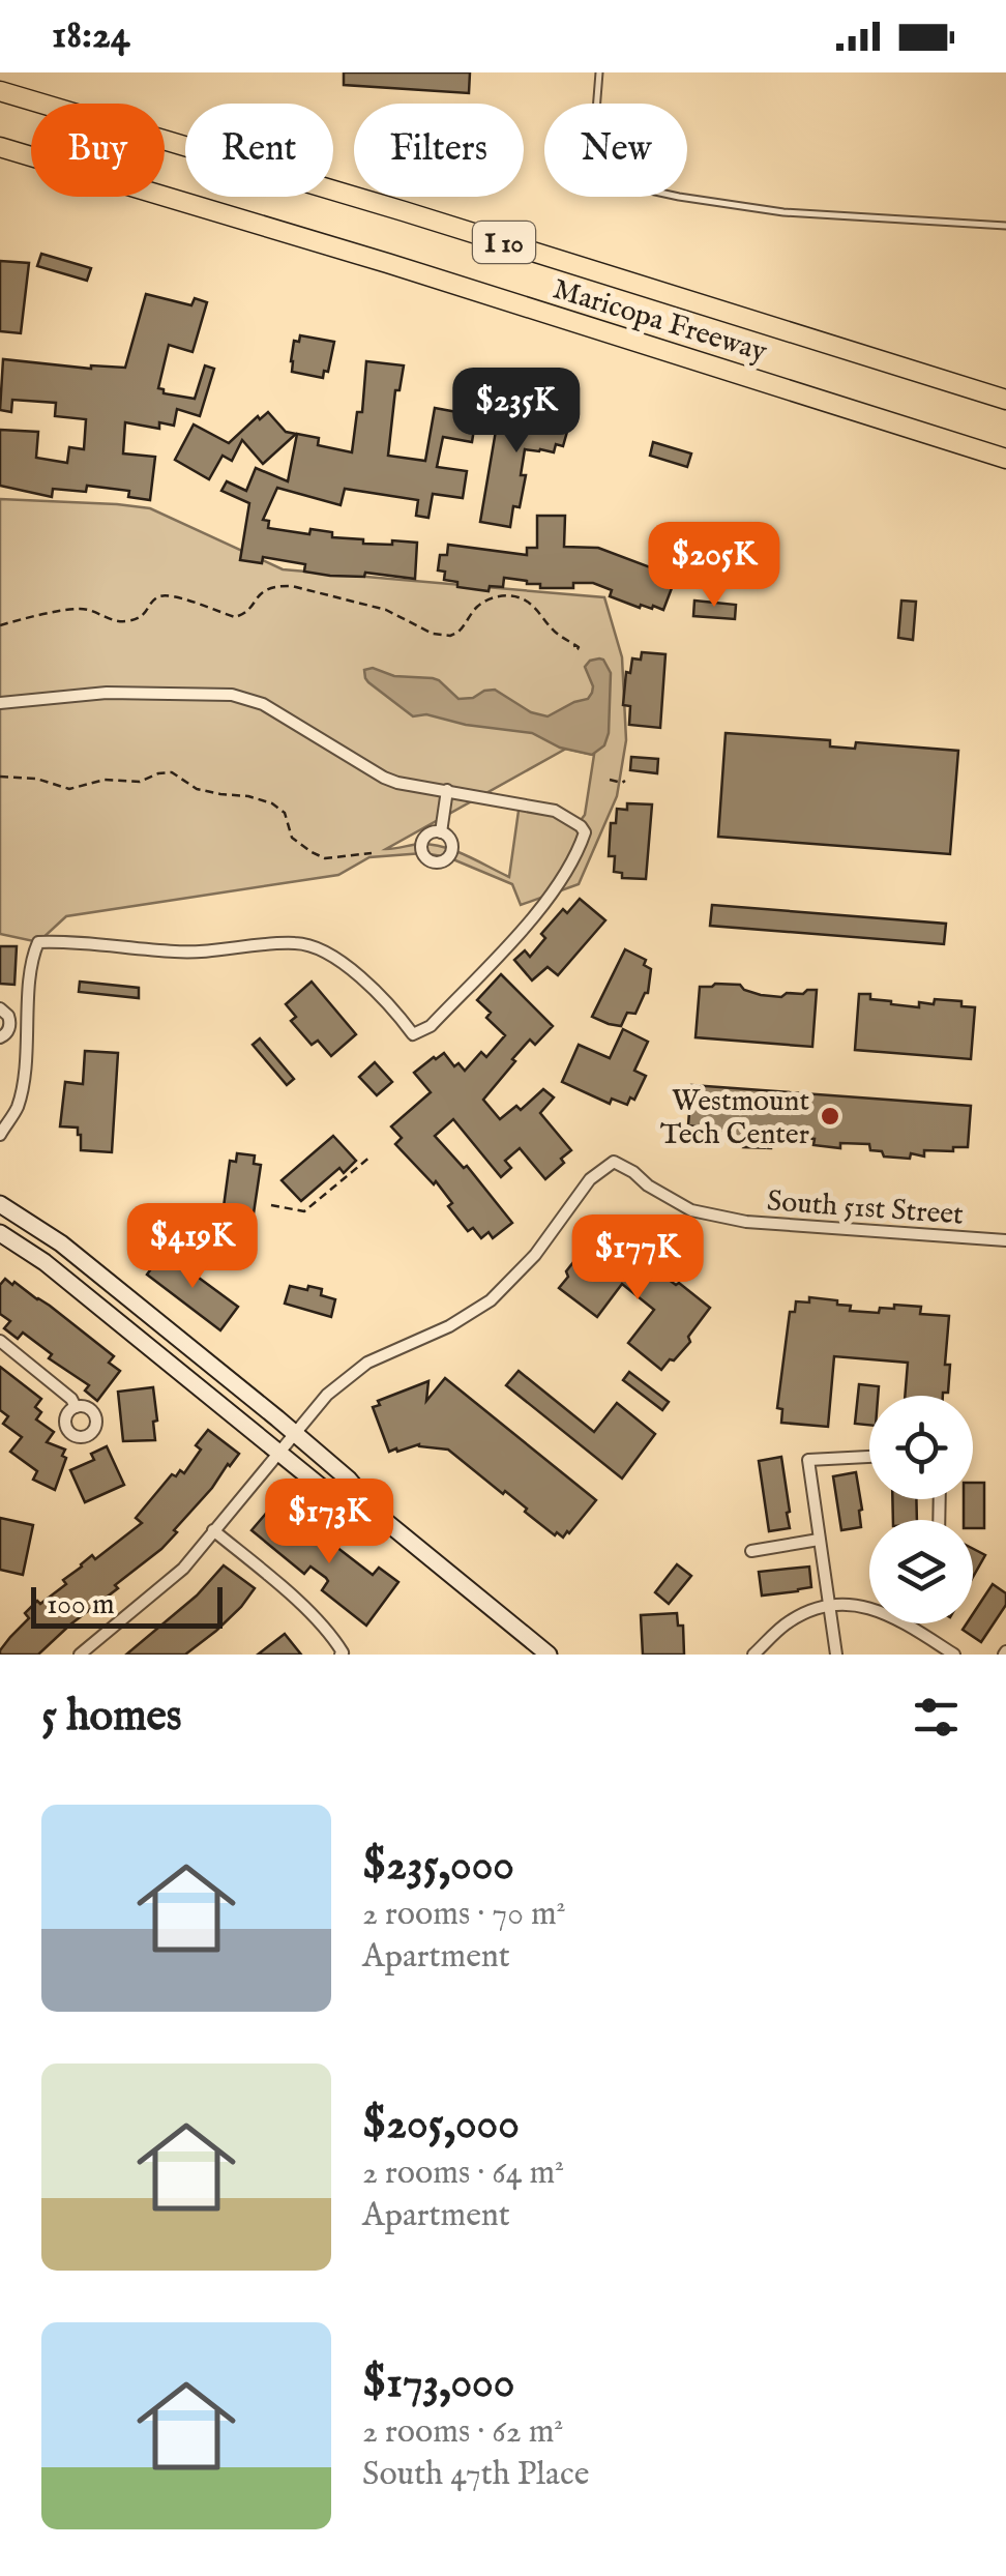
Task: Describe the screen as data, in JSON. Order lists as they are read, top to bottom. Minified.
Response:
{"streets":{"highway":["I 10","Maricopa Freeway"],"street":["South 51st Street"]},"places":["Westmount Tech Center"],"scale_bar":"100 m","page":{"status":"18:24","chip":["Buy","Rent","Filters","New"],"price":["$235K","$205K","$419K","$177K","$173K"],"scale":"100 m","heading":"5 homes","list":[{"name":"$235,000","note":"2 rooms · 70 m² · Apartment"},{"name":"$205,000","note":"2 rooms · 64 m² · Apartment"},{"name":"$173,000","note":"2 rooms · 62 m² · South 47th Place"}]}}
